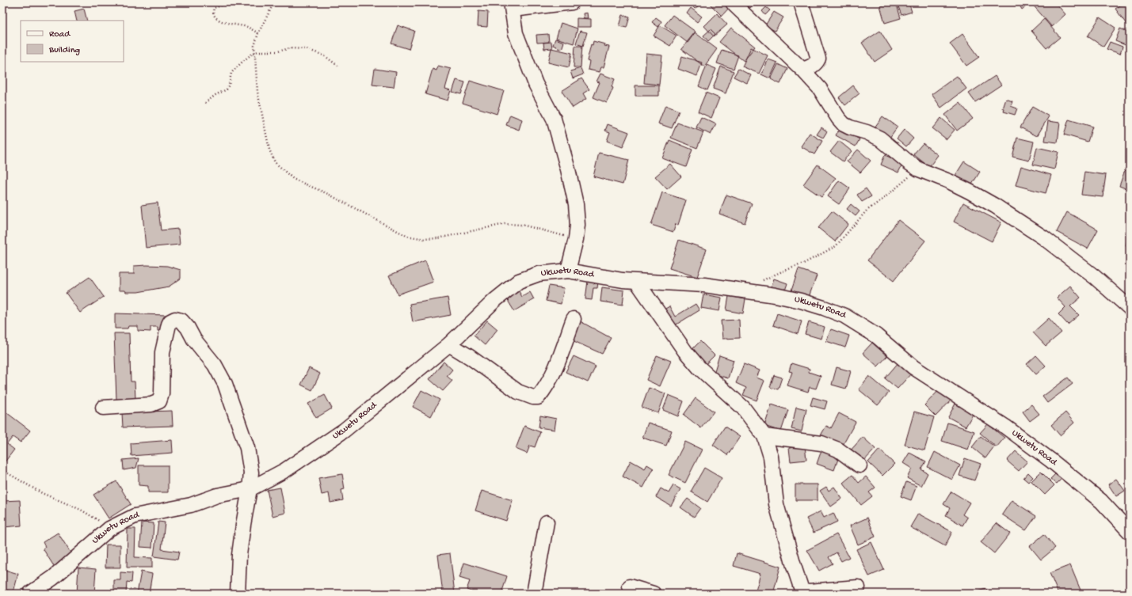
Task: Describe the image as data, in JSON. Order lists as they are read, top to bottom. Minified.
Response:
{"streets":{"street":["Ukwetu Road"]},"legend":["Road","Building"]}
